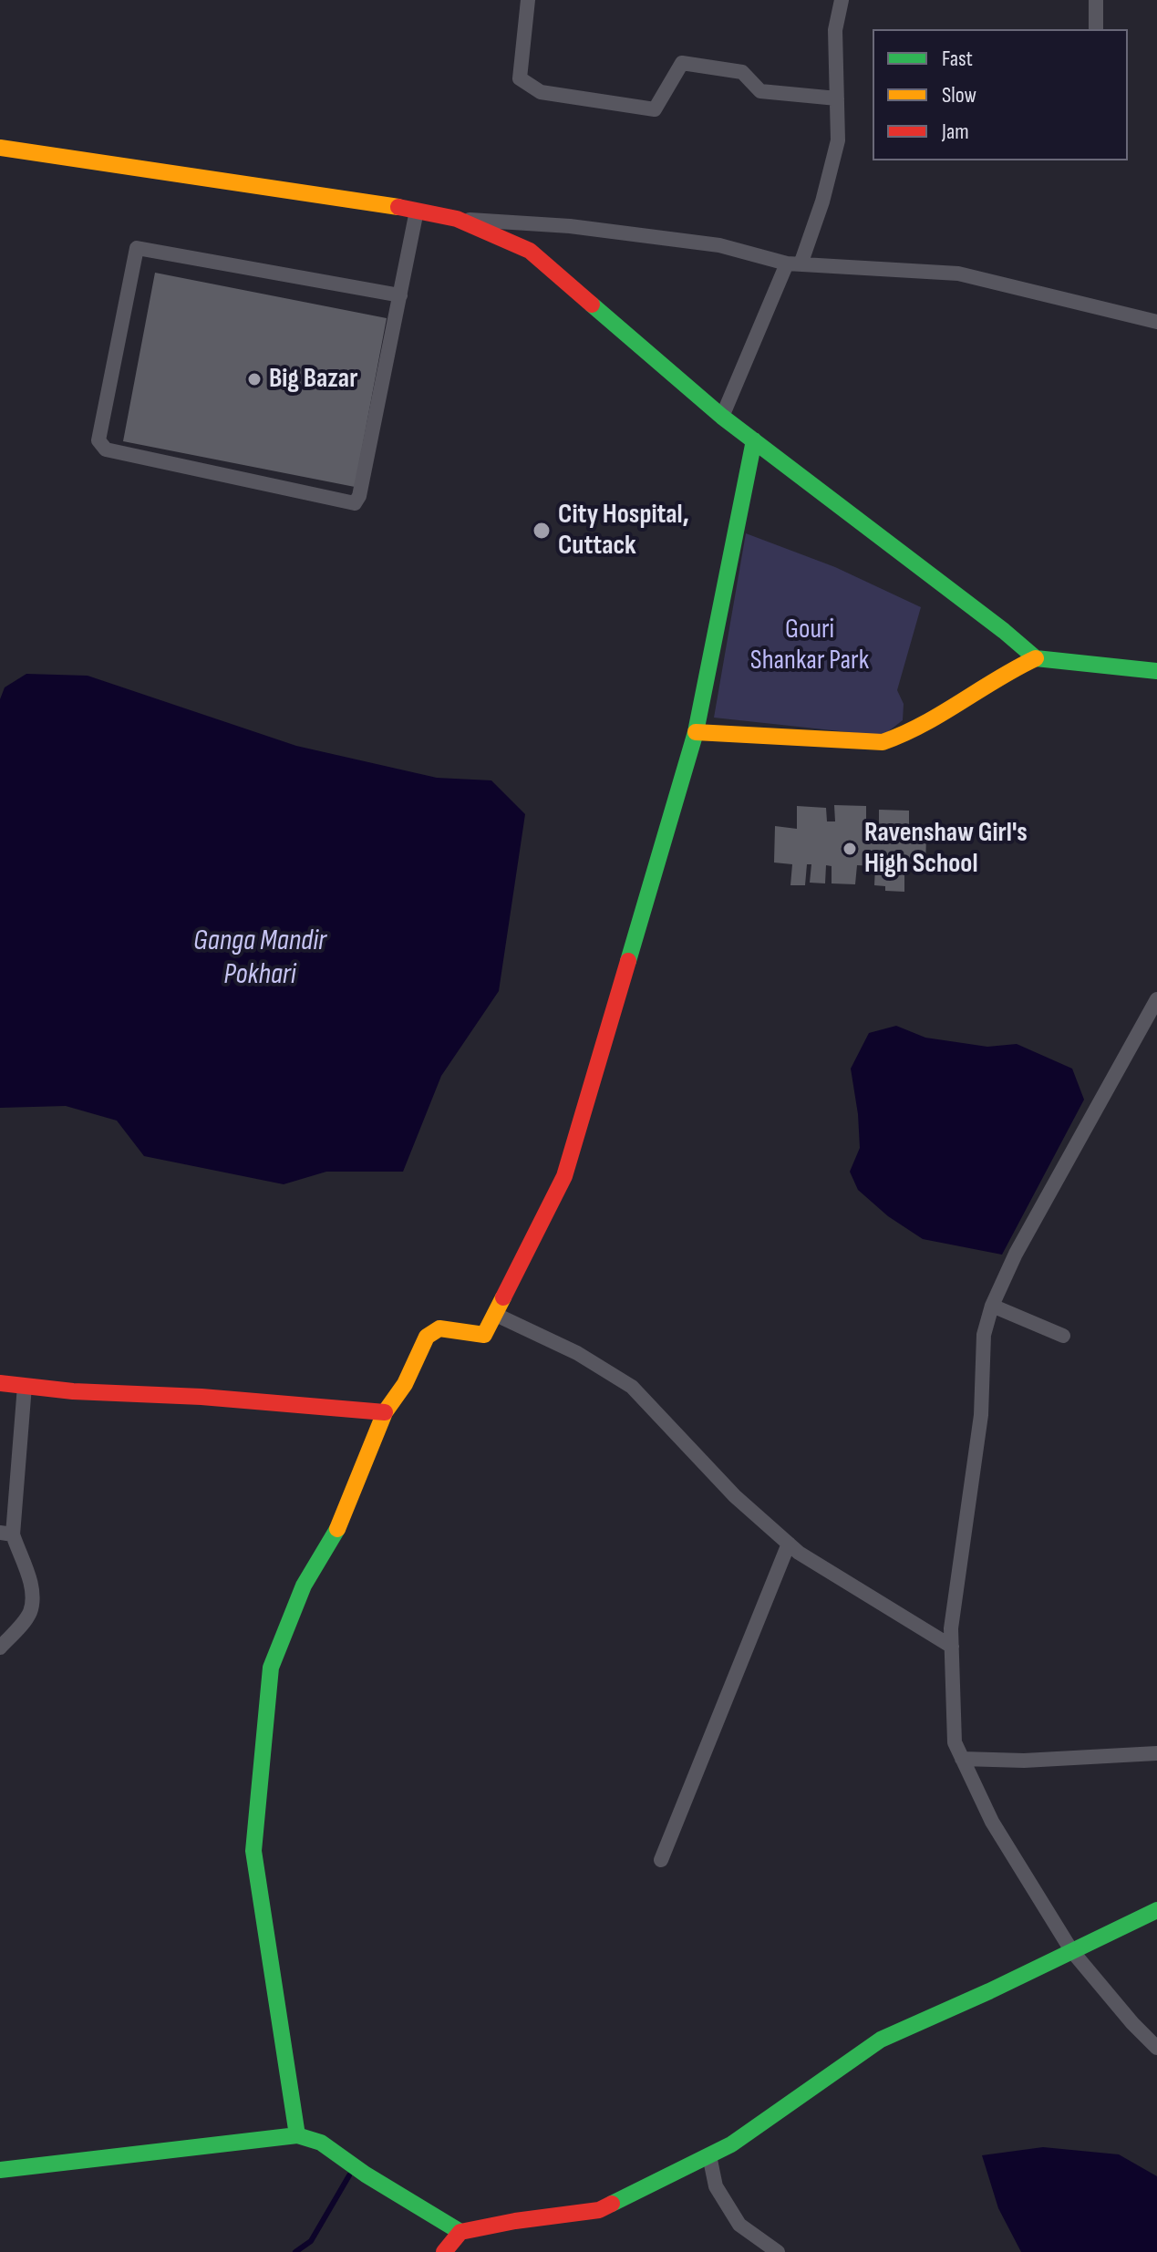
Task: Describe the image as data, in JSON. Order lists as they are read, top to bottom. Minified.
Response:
{"water":["Ganga Mandir Pokhari"],"parks":["Gouri Shankar Park"],"places":["Big Bazar","City Hospital, Cuttack","Ravenshaw Girl's High School"],"legend":["Fast","Slow","Jam"]}
